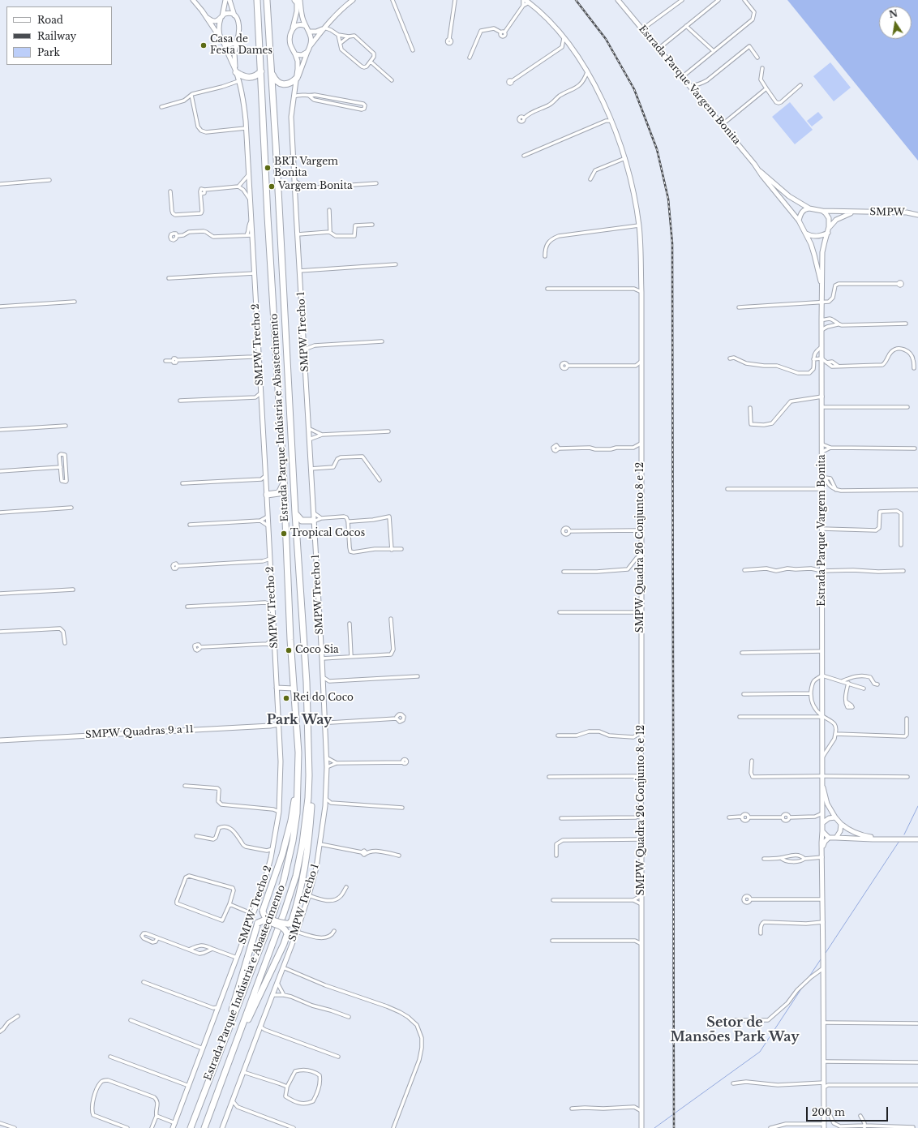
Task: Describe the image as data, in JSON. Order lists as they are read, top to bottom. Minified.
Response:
{"streets":{"highway":["Estrada Parque Indústria e Abastecimento"],"street":["Estrada Parque Vargem Bonita","SMPW","SMPW Trecho 1","SMPW Trecho 2","SMPW Quadra 26 Conjunto 8 e 12","SMPW Quadras 9 a 11"]},"crossings":[["Estrada Parque Vargem Bonita","SMPW"],["SMPW Trecho 2","SMPW Quadras 9 a 11"]],"districts":["Park Way","Setor de Mansões Park Way"],"places":["Casa de Festa Dames","BRT Vargem Bonita","Vargem Bonita","Tropical Cocos","Coco Sia","Rei do Coco"],"legend":["Road","Railway","Park"],"scale_bar":"200 m","north":"top"}
